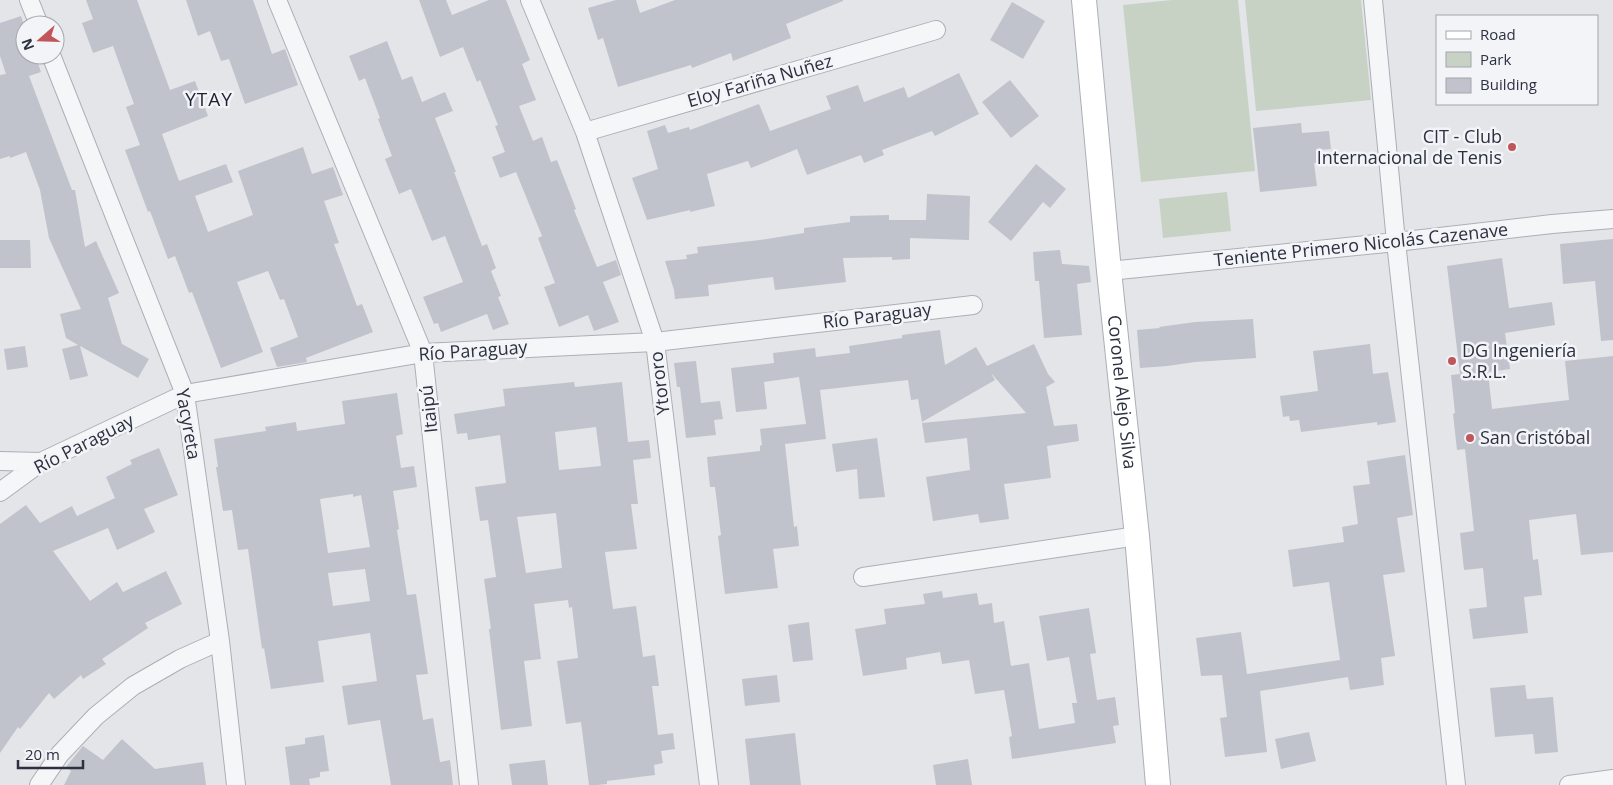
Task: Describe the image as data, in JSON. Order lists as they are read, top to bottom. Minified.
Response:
{"streets":{"main road":["Coronel Alejo Silva"],"street":["Eloy Fariña Nuñez","Teniente Primero Nicolás Cazenave","Río Paraguay","Ytororo","Itaipú","Yacyreta"]},"crossings":[["Eloy Fariña Nuñez","Ytororo"],["Teniente Primero Nicolás Cazenave","Coronel Alejo Silva"],["Río Paraguay","Ytororo"],["Río Paraguay","Itaipú"],["Río Paraguay","Yacyreta"]],"districts":["YTAY"],"places":["CIT - Club Internacional de Tenis","DG Ingeniería S.R.L.","San Cristóbal"],"legend":["Road","Park","Building"],"scale_bar":"20 m","north":"left"}
